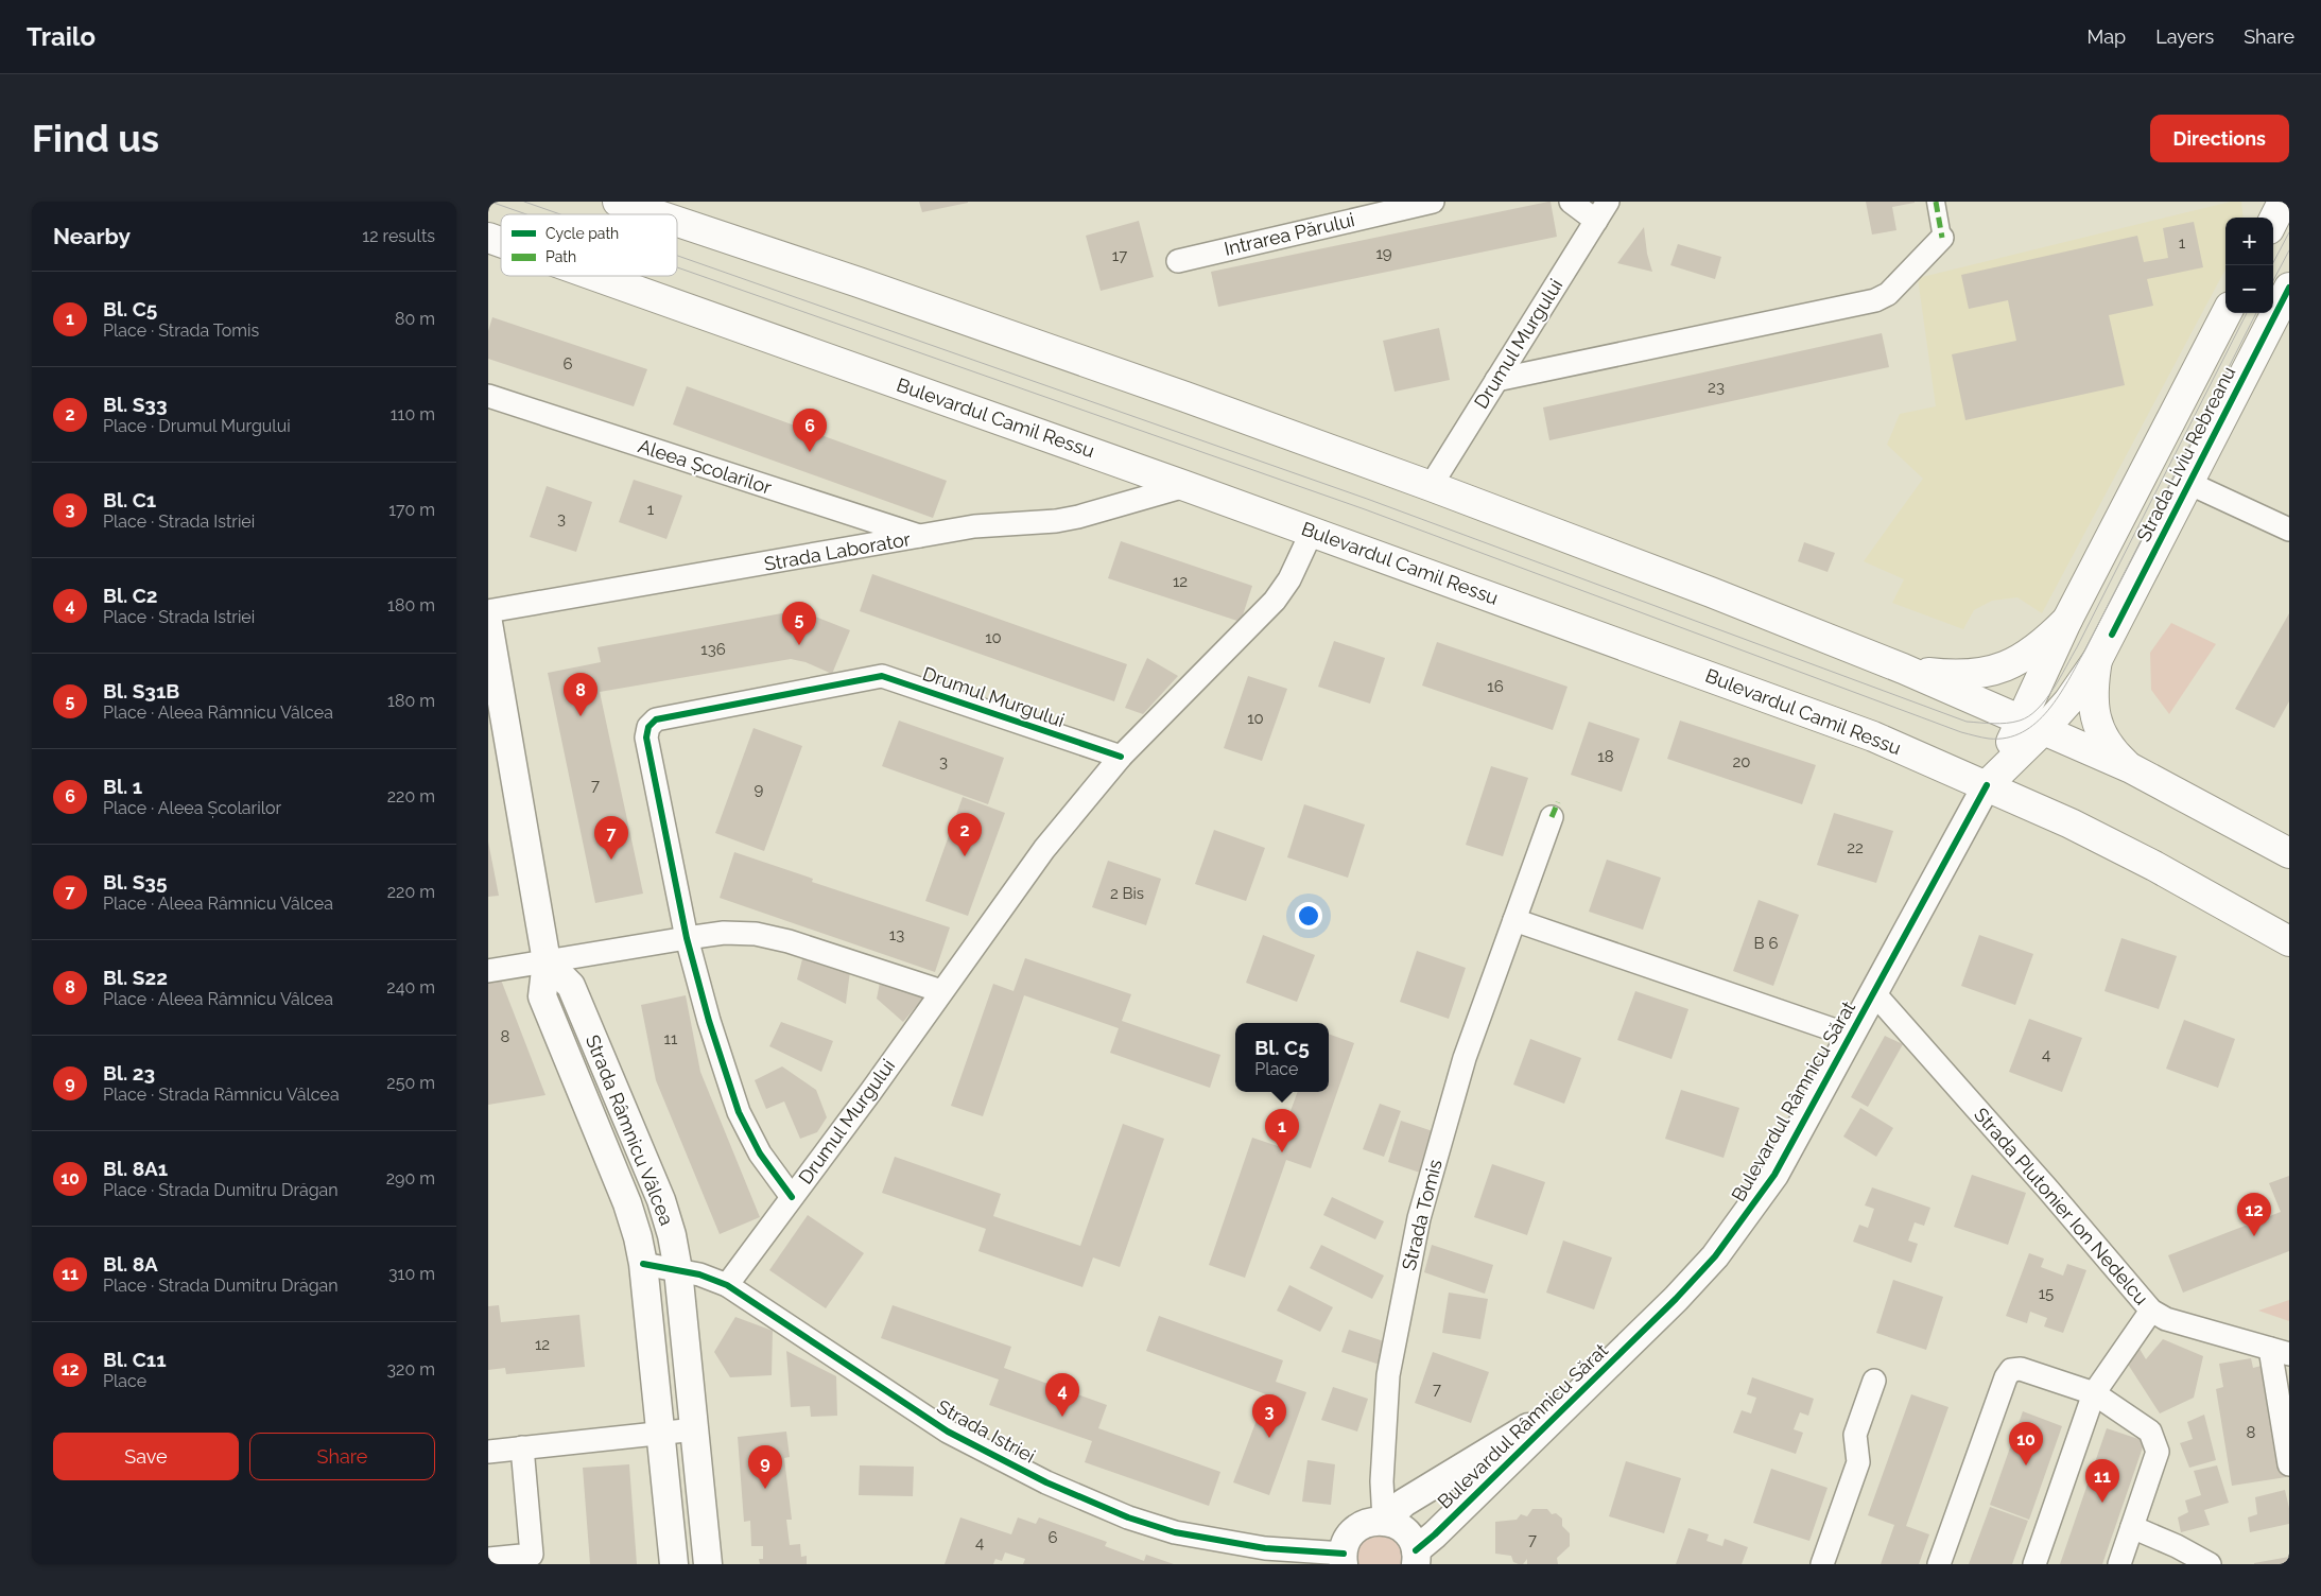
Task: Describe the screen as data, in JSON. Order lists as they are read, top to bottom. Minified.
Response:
{"streets":{"main road":["Bulevardul Camil Ressu","Strada Liviu Rebreanu"],"street":["Intrarea Părului","Drumul Murgului","Aleea Școlarilor","Strada Laborator","Bulevardul Râmnicu Sărat","Strada Râmnicu Vâlcea","Strada Plutonier Ion Nedelcu","Strada Tomis","Strada Istriei"]},"crossings":[["Drumul Murgului","Bulevardul Camil Ressu"],["Drumul Murgului","Strada Istriei"],["Bulevardul Camil Ressu","Strada Liviu Rebreanu"],["Bulevardul Camil Ressu","Strada Laborator"],["Bulevardul Camil Ressu","Bulevardul Râmnicu Sărat"],["Strada Liviu Rebreanu","Bulevardul Râmnicu Sărat"],["Aleea Școlarilor","Strada Laborator"],["Bulevardul Râmnicu Sărat","Strada Plutonier Ion Nedelcu"],["Bulevardul Râmnicu Sărat","Strada Tomis"],["Strada Râmnicu Vâlcea","Strada Istriei"]],"house_numbers":["1","19","17","6","23","1","3","12","10","136","16","10","18","3","20","7","9","22","2 Bis","13","B 6","8","11","4","15","12","7","8","6","7","4"],"legend":["Cycle path","Path"],"page":{"header":"Trailo","nav":["Map","Layers","Share"],"buttons":["Directions",["Save","Share"]],"title":"Find us","heading":["Nearby","12 results"],"map_buttons":["+","−"],"list":[{"mark":"1","name":"Bl. C5","note":"Place · Strada Tomis","value":"80 m"},{"mark":"2","name":"Bl. S33","note":"Place · Drumul Murgului","value":"110 m"},{"mark":"3","name":"Bl. C1","note":"Place · Strada Istriei","value":"170 m"},{"mark":"4","name":"Bl. C2","note":"Place · Strada Istriei","value":"180 m"},{"mark":"5","name":"Bl. S31B","note":"Place · Aleea Râmnicu Vâlcea","value":"180 m"},{"mark":"6","name":"Bl. 1","note":"Place · Aleea Școlarilor","value":"220 m"},{"mark":"7","name":"Bl. S35","note":"Place · Aleea Râmnicu Vâlcea","value":"220 m"},{"mark":"8","name":"Bl. S22","note":"Place · Aleea Râmnicu Vâlcea","value":"240 m"},{"mark":"9","name":"Bl. 23","note":"Place · Strada Râmnicu Vâlcea","value":"250 m"},{"mark":"10","name":"Bl. 8A1","note":"Place · Strada Dumitru Drăgan","value":"290 m"},{"mark":"11","name":"Bl. 8A","note":"Place · Strada Dumitru Drăgan","value":"310 m"},{"mark":"12","name":"Bl. C11","note":"Place","value":"320 m"}],"pins":["6","5","8","2","7","1","12","4","3","10","9","11"],"popup":["Bl. C5","Place"]}}
